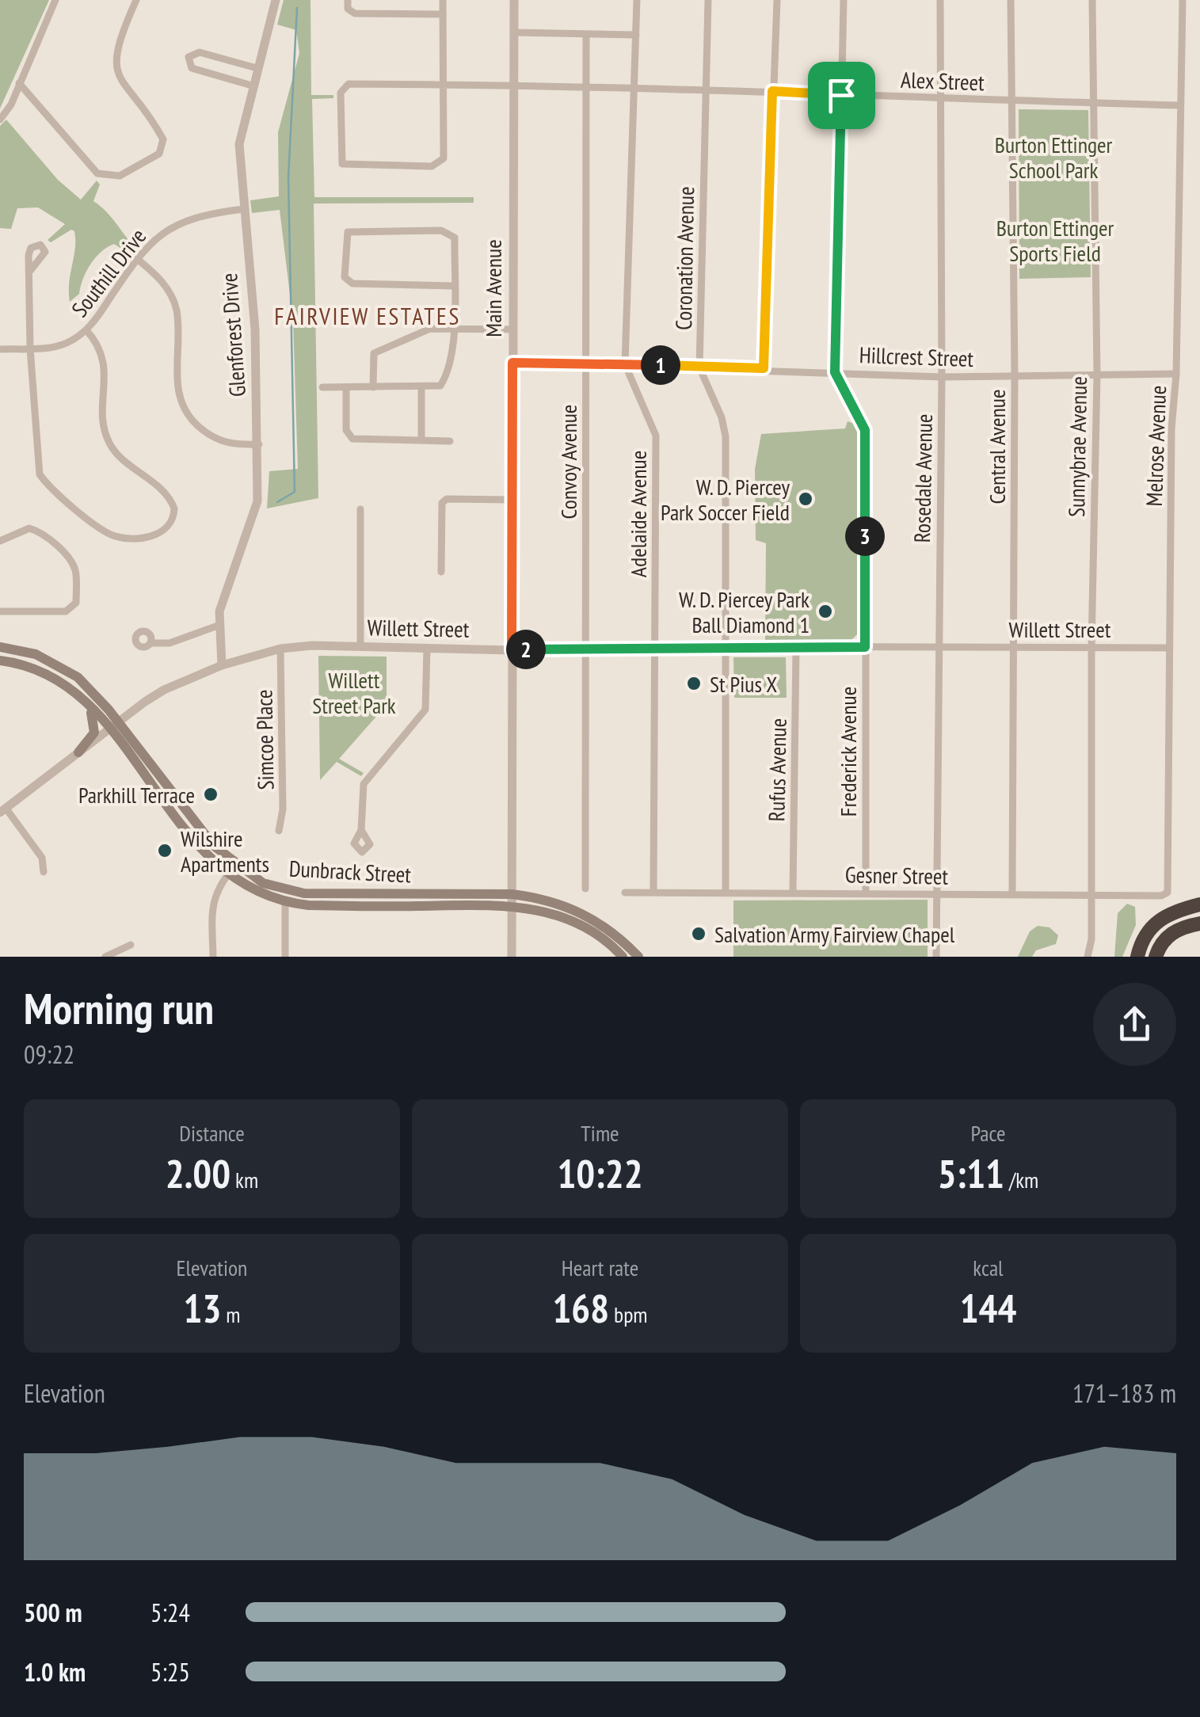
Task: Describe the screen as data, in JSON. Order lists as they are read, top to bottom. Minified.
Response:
{"streets":{"main road":["Dunbrack Street"],"street":["Alex Street","Coronation Avenue","Southill Drive","Main Avenue","Glenforest Drive","Hillcrest Street","Melrose Avenue","Central Avenue","Sunnybrae Avenue","Convoy Avenue","Rosedale Avenue","Adelaide Avenue","Willett Street","Simcoe Place","Frederick Avenue","Rufus Avenue","Gesner Street"]},"crossings":[["Alex Street","Coronation Avenue"],["Alex Street","Main Avenue"],["Alex Street","Melrose Avenue"],["Alex Street","Central Avenue"],["Alex Street","Sunnybrae Avenue"],["Alex Street","Convoy Avenue"],["Alex Street","Rosedale Avenue"],["Alex Street","Adelaide Avenue"],["Alex Street","Frederick Avenue"],["Coronation Avenue","Hillcrest Street"],["Coronation Avenue","Willett Street"],["Coronation Avenue","Gesner Street"],["Southill Drive","Glenforest Drive"],["Main Avenue","Hillcrest Street"],["Main Avenue","Willett Street"],["Main Avenue","Dunbrack Street"],["Glenforest Drive","Willett Street"],["Hillcrest Street","Melrose Avenue"],["Hillcrest Street","Central Avenue"],["Hillcrest Street","Sunnybrae Avenue"],["Hillcrest Street","Convoy Avenue"],["Hillcrest Street","Rosedale Avenue"],["Hillcrest Street","Adelaide Avenue"],["Hillcrest Street","Frederick Avenue"],["Melrose Avenue","Willett Street"],["Melrose Avenue","Gesner Street"],["Central Avenue","Willett Street"],["Central Avenue","Gesner Street"],["Sunnybrae Avenue","Willett Street"],["Sunnybrae Avenue","Gesner Street"],["Convoy Avenue","Willett Street"],["Rosedale Avenue","Willett Street"],["Rosedale Avenue","Gesner Street"],["Adelaide Avenue","Willett Street"],["Adelaide Avenue","Gesner Street"],["Willett Street","Simcoe Place"],["Willett Street","Frederick Avenue"],["Willett Street","Rufus Avenue"],["Willett Street","Dunbrack Street"],["Frederick Avenue","Gesner Street"],["Rufus Avenue","Gesner Street"]],"districts":["FAIRVIEW ESTATES"],"parks":["Burton Ettinger School Park","Burton Ettinger Sports Field","Willett Street Park"],"places":["W. D. Piercey Park Soccer Field","W. D. Piercey Park Ball Diamond 1","St Pius X","Parkhill Terrace","Wilshire Apartments","Salvation Army Fairview Chapel"],"page":{"pins":["1","3","2"],"heading":["Morning run","09:22"],"stats":[["Distance","2.00 km"],["Time","10:22"],["Pace","5:11 /km"],["Elevation","13 m"],["Heart rate","168 bpm"],["kcal","144"]],"chart":["Elevation","171–183 m"],"list":[{"name":"500 m","note":"5:24"},{"name":"1.0 km","note":"5:25"}]}}
